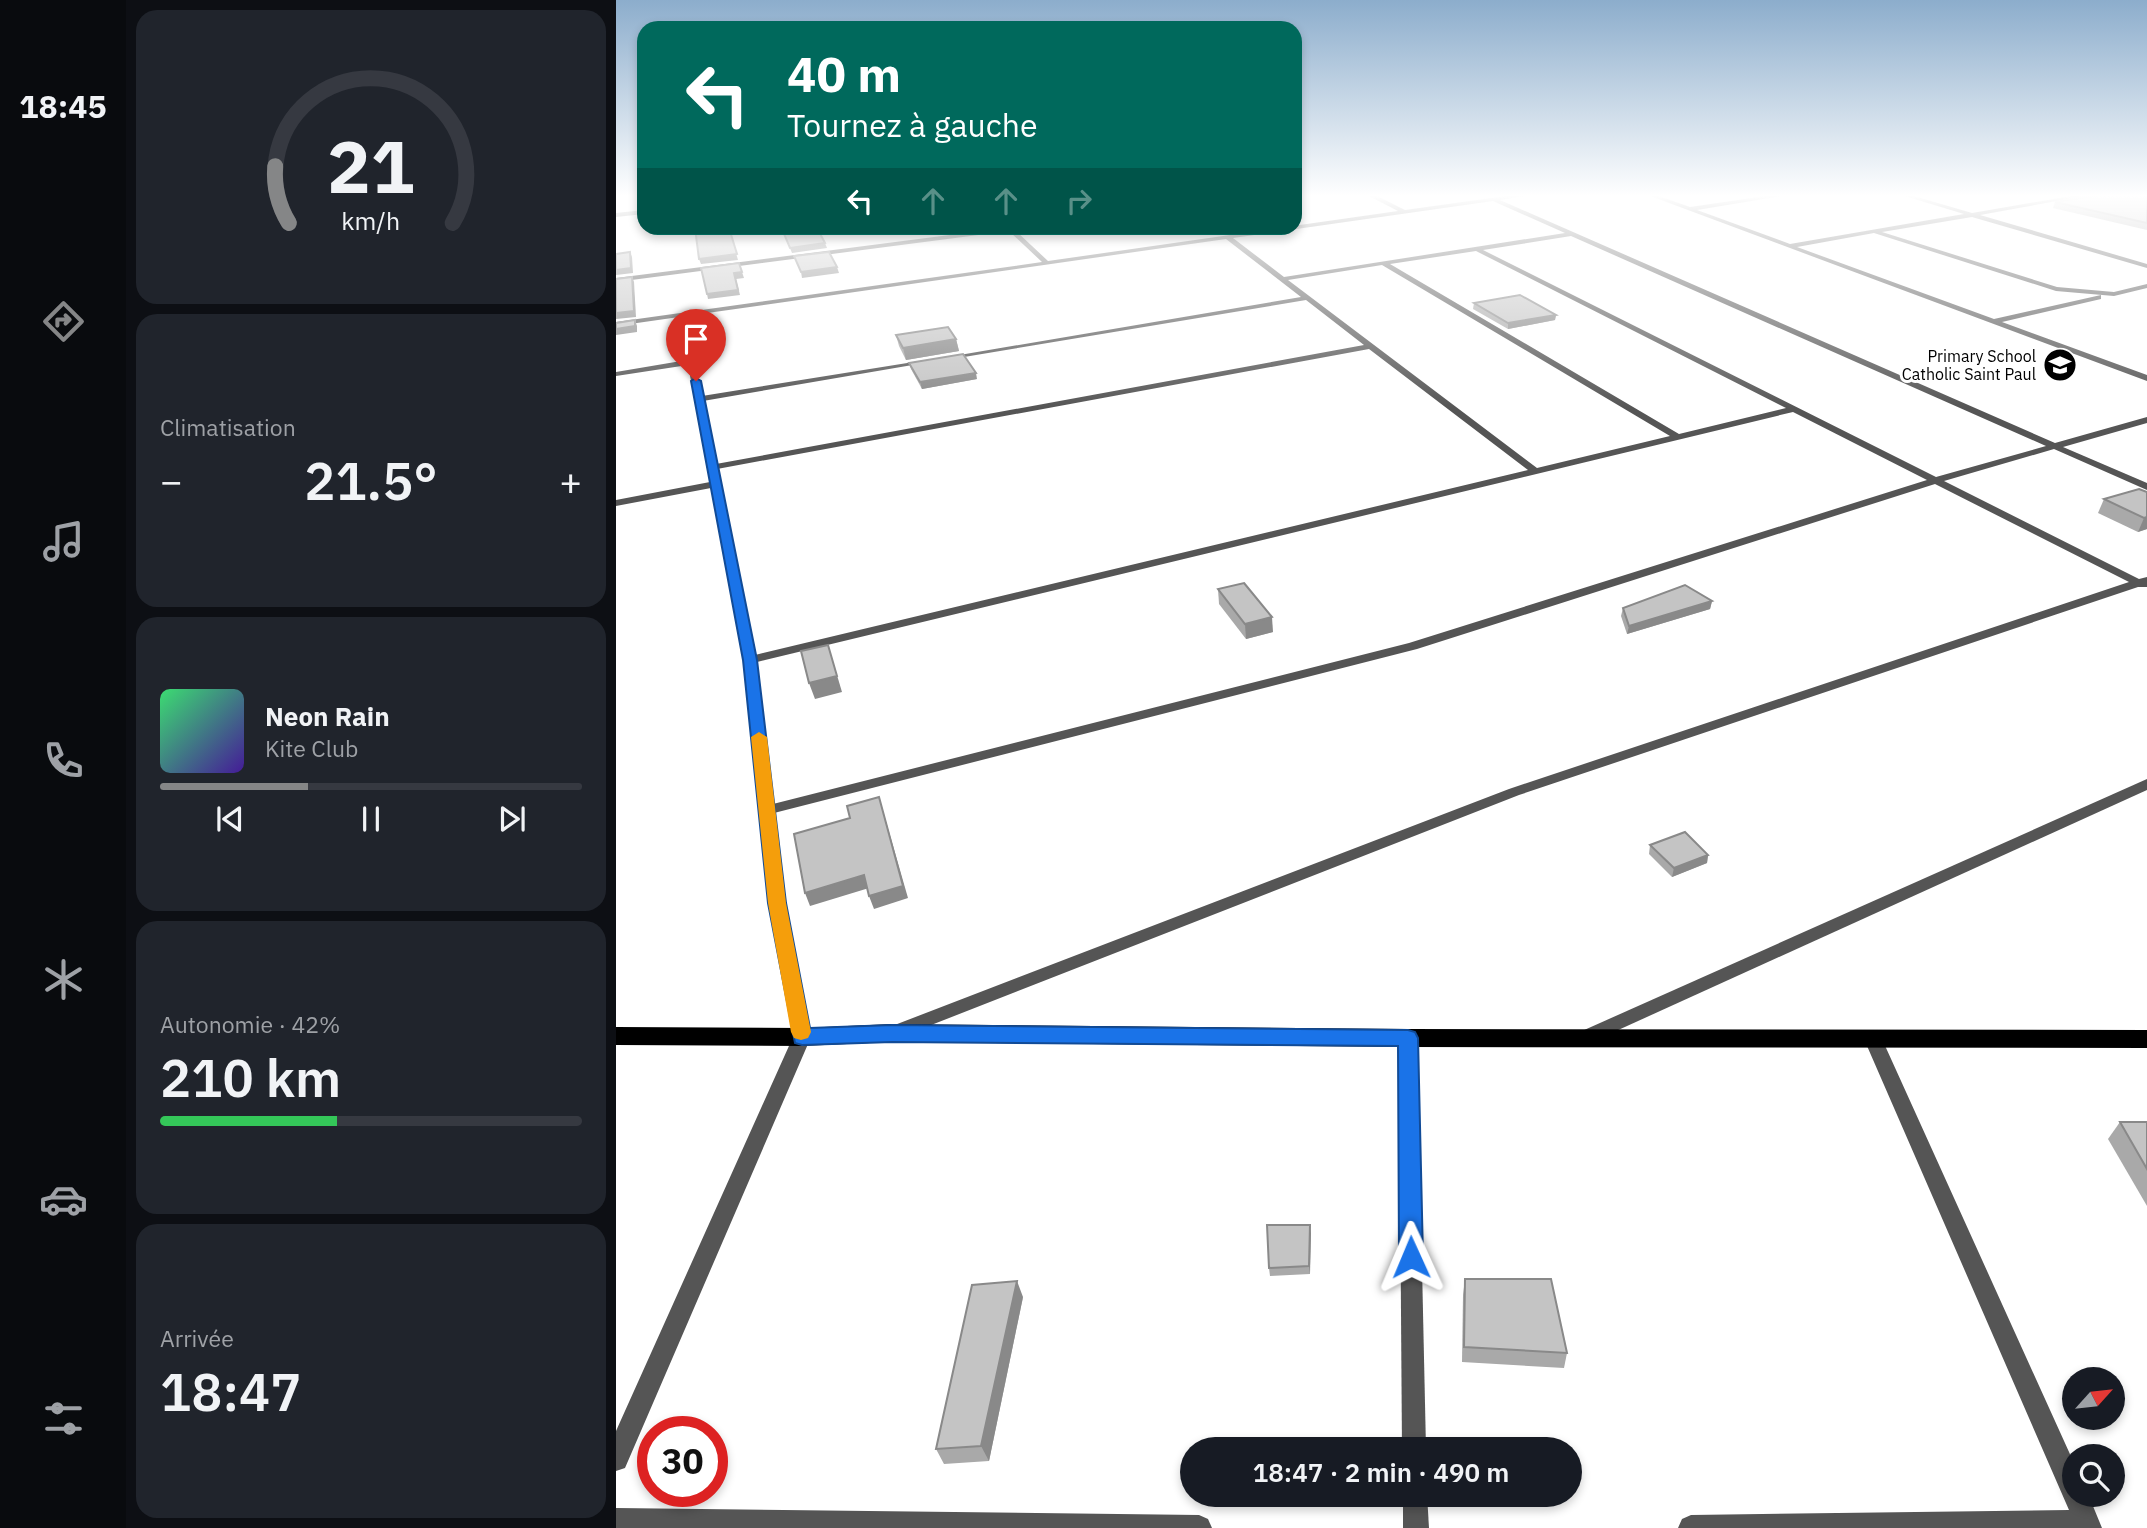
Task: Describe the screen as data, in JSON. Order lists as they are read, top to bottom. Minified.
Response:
{"places":{"school or university":["Primary School Catholic Saint Paul"]},"north":"top right","page":{"tabs":"18:45","turn":["40 m","Tournez à gauche"],"tile":["Climatisation",["Autonomie · 42%","210 km"],["Arrivée","18:47"]],"heat":["−","21.5°","+"],"song":["Neon Rain","Kite Club"],"limit":"30","trip":"18:47 · 2 min · 490 m","gauge":["21","km/h"]}}
